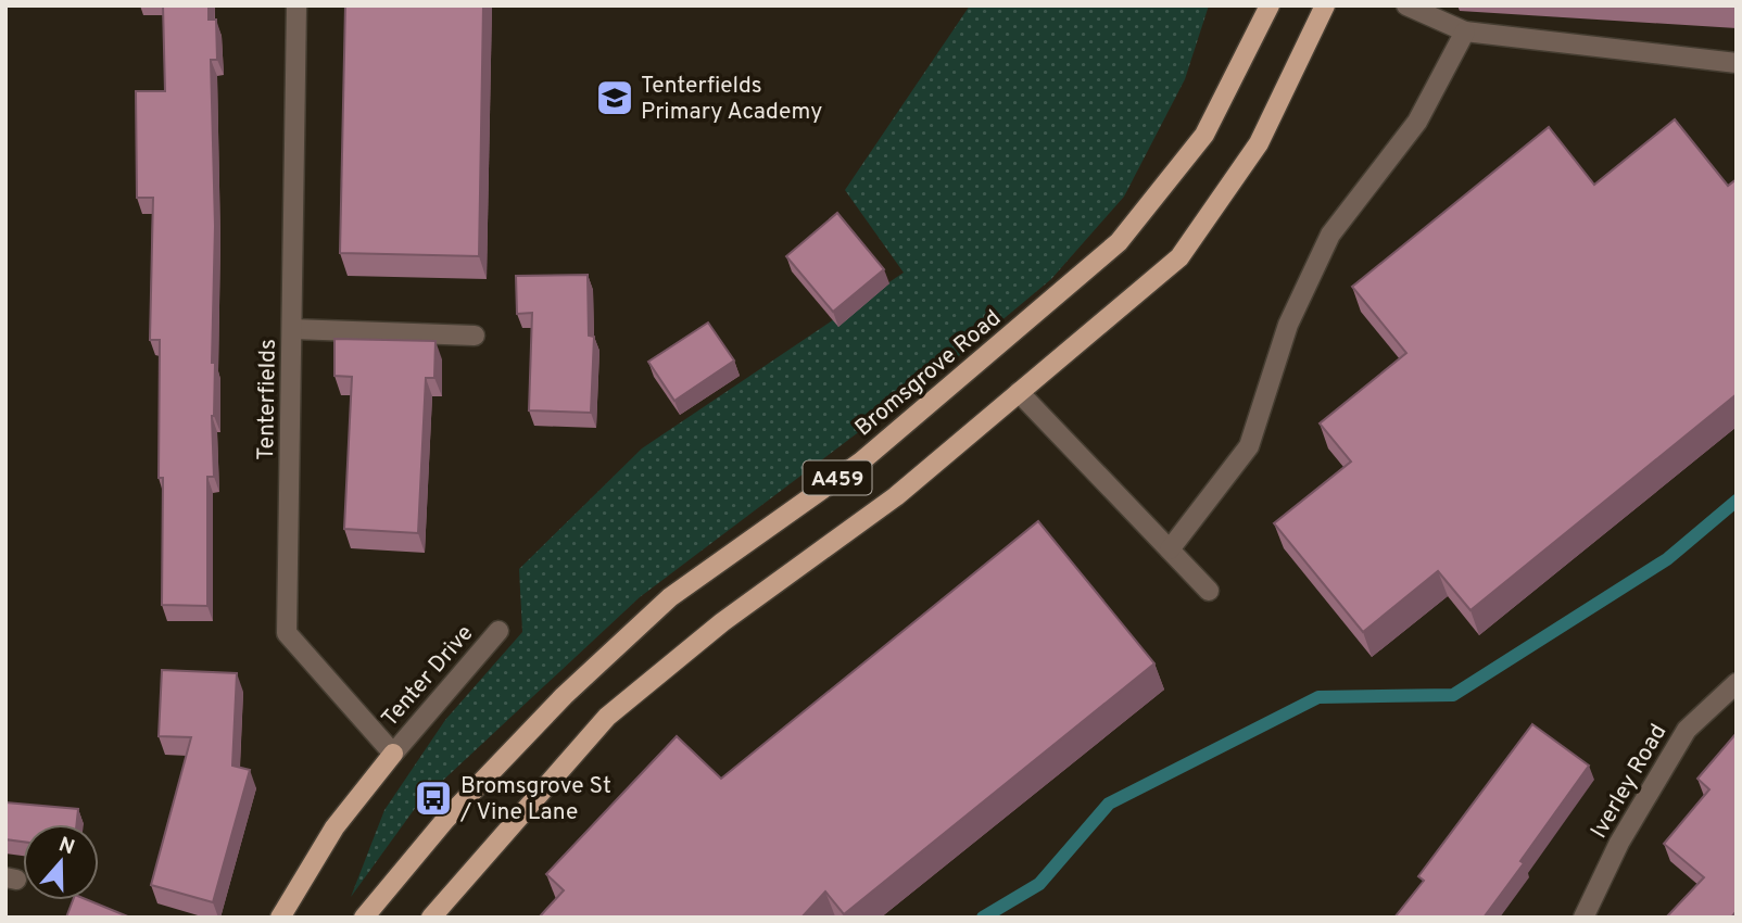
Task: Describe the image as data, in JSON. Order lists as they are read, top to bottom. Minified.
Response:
{"streets":{"main road":["Bromsgrove Road","A459"],"street":["Tenterfields","Tenter Drive","Iverley Road"]},"crossings":[["Tenterfields","Tenter Drive"]],"places":{"school or university":["Tenterfields Primary Academy"],"bus stop":["Bromsgrove St / Vine Lane"]},"north":"top"}
